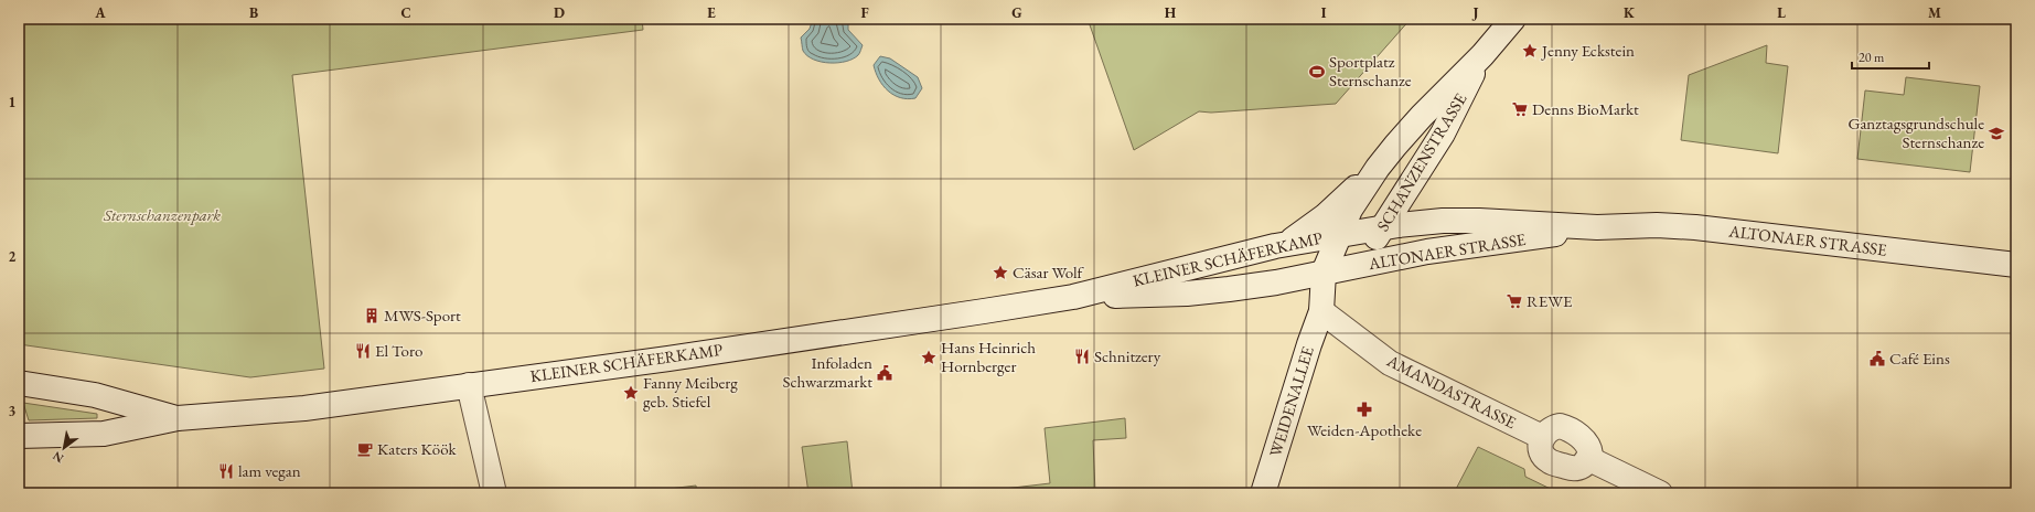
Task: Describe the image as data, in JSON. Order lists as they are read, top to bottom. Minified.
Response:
{"streets":{"main road":["SCHANZENSTRASSE","ALTONAER STRASSE","KLEINER SCHÄFERKAMP","AMANDASTRASSE","WEIDENALLEE"]},"crossings":[["SCHANZENSTRASSE","ALTONAER STRASSE"],["SCHANZENSTRASSE","KLEINER SCHÄFERKAMP"],["SCHANZENSTRASSE","WEIDENALLEE"],["ALTONAER STRASSE","KLEINER SCHÄFERKAMP"],["ALTONAER STRASSE","WEIDENALLEE"],["KLEINER SCHÄFERKAMP","WEIDENALLEE"],["AMANDASTRASSE","WEIDENALLEE"]],"parks":["Sternschanzenpark"],"places":{"place":["Jenny Eckstein","Cäsar Wolf","Hans Heinrich Hornberger","Fanny Meiberg geb. Stiefel"],"sports":["Sportplatz Sternschanze"],"supermarket":["Denns BioMarkt","REWE"],"school or university":["Ganztagsgrundschule Sternschanze"],"building":["MWS-Sport"],"restaurant":["El Toro","Schnitzery","lam vegan"],"public building":["Café Eins","Infoladen Schwarzmarkt"],"pharmacy":["Weiden-Apotheke"],"cafe":["Katers Köök"]},"scale_bar":"20 m","north":"bottom left","grid":{"columns":["A","B","C","D","E","F","G","H","I","J","K","L","M"],"rows":["1","2","3"]}}
